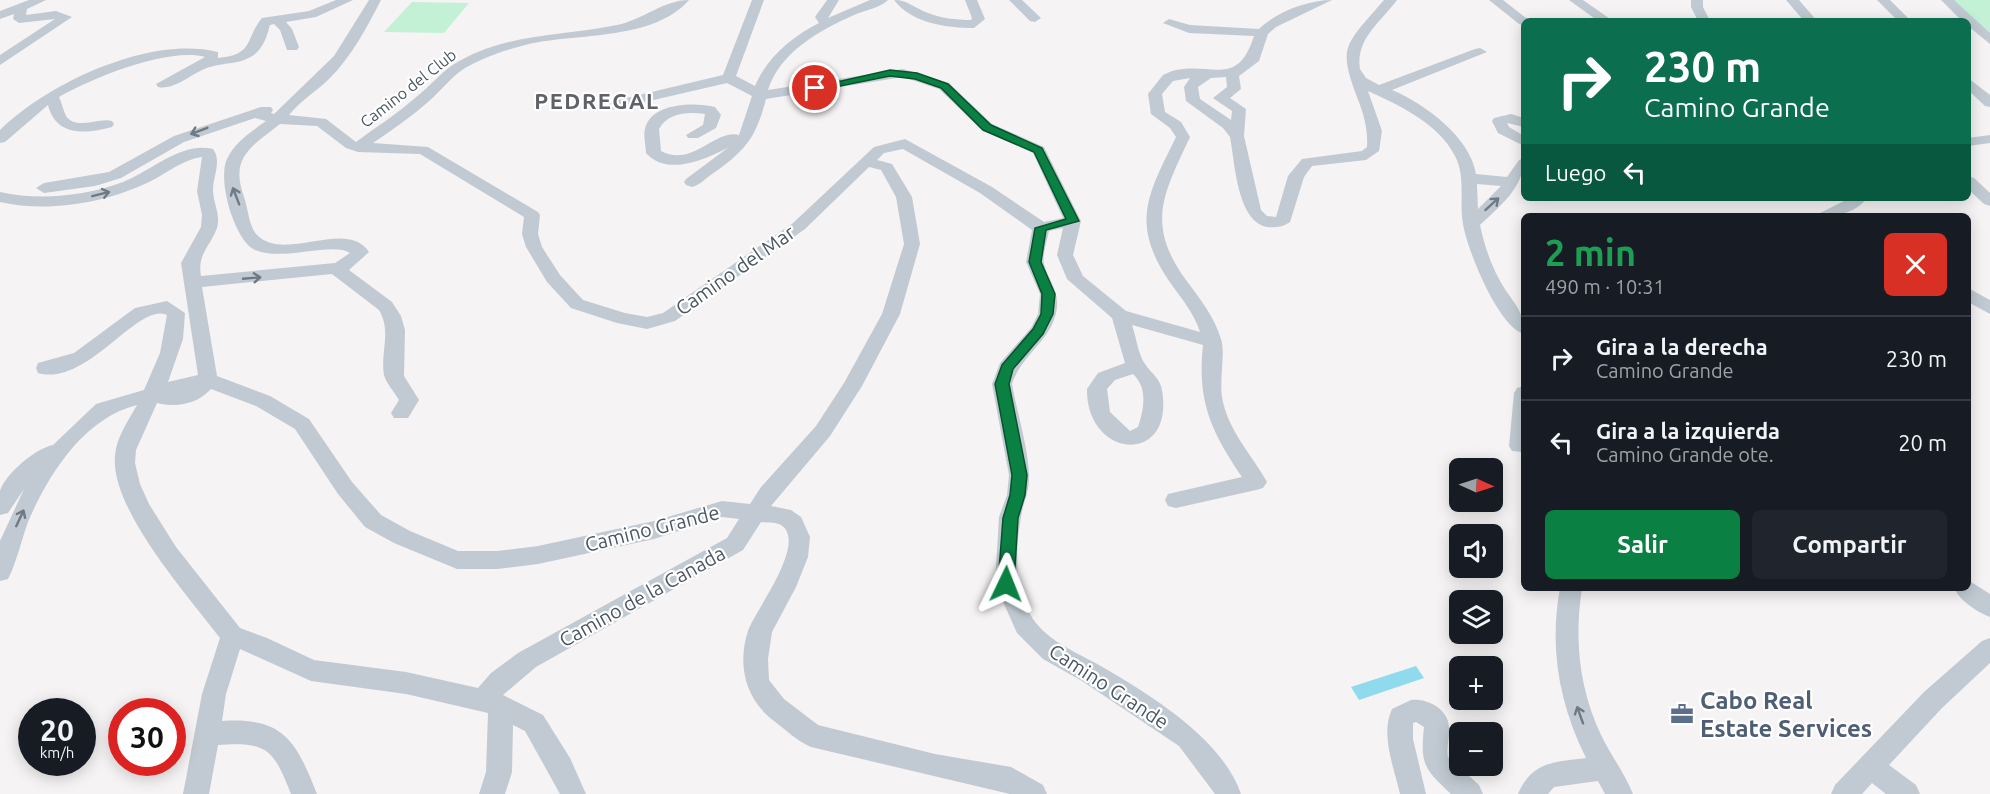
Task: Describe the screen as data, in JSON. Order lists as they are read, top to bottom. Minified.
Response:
{"streets":{"street":["Camino del Club","Camino del Mar","Camino Grande","Camino de la Canada"]},"crossings":[["Camino del Club","Camino del Mar"],["Camino del Mar","Camino de la Canada"],["Camino Grande","Camino de la Canada"]],"districts":["PEDREGAL"],"places":{"office":["Cabo Real Estate Services"]},"north":"right","page":{"turn":["230 m","Camino Grande"],"then":"Luego","heading":["2 min","490 m · 10:31"],"list":[{"name":"Gira a la derecha","note":"Camino Grande","value":"230 m"},{"name":"Gira a la izquierda","note":"Camino Grande ote.","value":"20 m"}],"map_buttons":["+","−"],"buttons":["Salir","Compartir"],"speed":"20 km/h","limit":"30"}}
